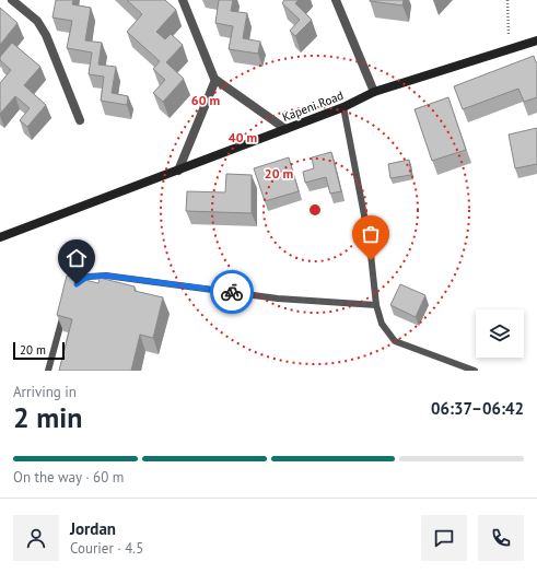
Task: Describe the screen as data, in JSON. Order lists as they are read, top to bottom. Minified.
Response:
{"streets":{"main road":["Kapeni Road"]},"scale_bar":"20 m","page":{"scale":"20 m","heading":["2 min","Arriving in","06:37–06:42"],"panel":["Jordan","Courier · 4.5"],"bar":"On the way · 60 m"},"rings":["60 m","40 m","20 m"]}
